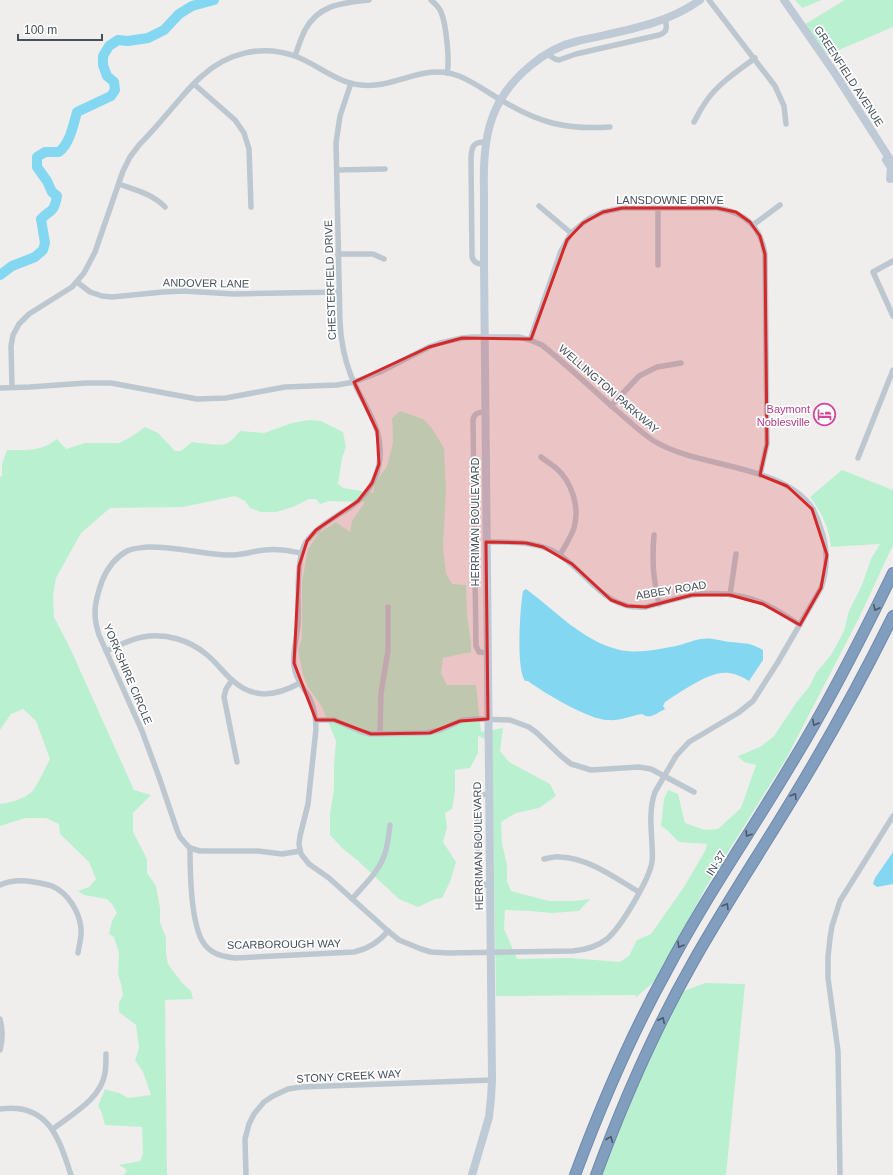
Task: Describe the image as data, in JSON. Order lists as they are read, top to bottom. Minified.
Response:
{"streets":{"highway":["IN-37"],"street":["GREENFIELD AVENUE","LANSDOWNE DRIVE","CHESTERFIELD DRIVE","ANDOVER LANE","WELLINGTON PARKWAY","HERRIMAN BOULEVARD","ABBEY ROAD","YORKSHIRE CIRCLE","SCARBOROUGH WAY","STONY CREEK WAY"]},"crossings":[["LANSDOWNE DRIVE","WELLINGTON PARKWAY"],["CHESTERFIELD DRIVE","ANDOVER LANE"],["CHESTERFIELD DRIVE","WELLINGTON PARKWAY"],["CHESTERFIELD DRIVE","YORKSHIRE CIRCLE"],["WELLINGTON PARKWAY","HERRIMAN BOULEVARD"],["WELLINGTON PARKWAY","ABBEY ROAD"],["HERRIMAN BOULEVARD","ABBEY ROAD"],["HERRIMAN BOULEVARD","STONY CREEK WAY"],["YORKSHIRE CIRCLE","SCARBOROUGH WAY"]],"places":{"hotel":["Baymont Noblesville"]},"scale_bar":"100 m"}
